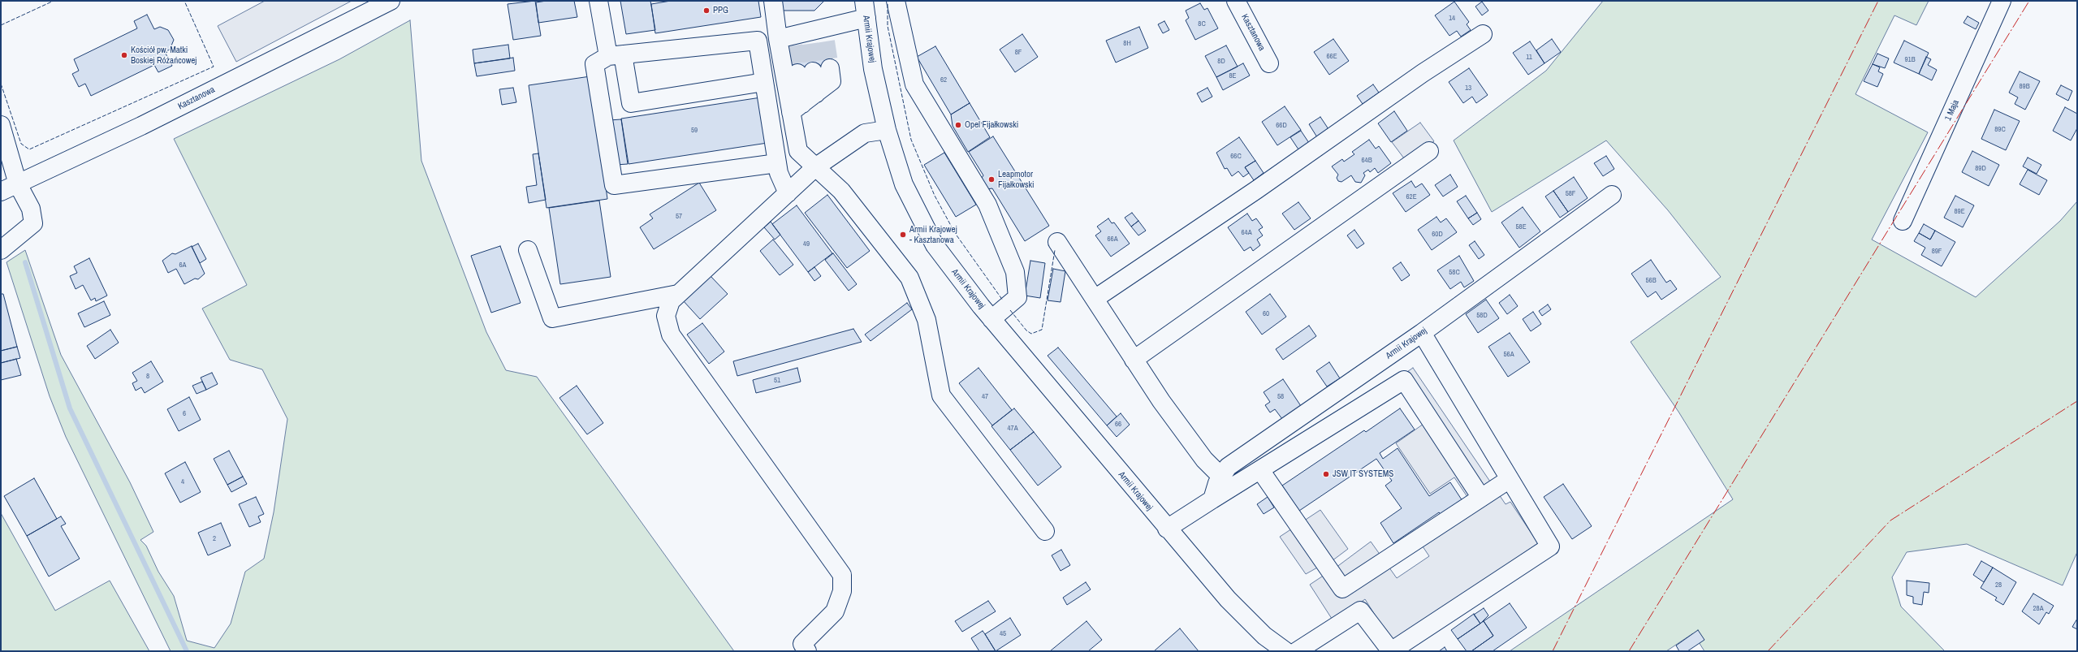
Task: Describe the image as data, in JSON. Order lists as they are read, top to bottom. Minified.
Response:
{"streets":{"street":["Kasztanowa","Armii Krajowej","1 Maja"]},"places":["PPG","Kościół pw. Matki Boskiej Różańcowej","Opel Fijałkowski","Leapmotor Fijałkowski","Armii Krajowej - Kasztanowa","JSW IT SYSTEMS"],"house_numbers":["14","8C","8H","8F","66E","11","91B","8D","8E","62","89B","13","66D","89C","59","66C","64B","89D","58F","62E","89E","57","58E","64A","60D","66A","49","89F","6A","58C","56B","60","58D","56A","8","51","47","58","6","66","47A","4","2","28","28A","45"]}
